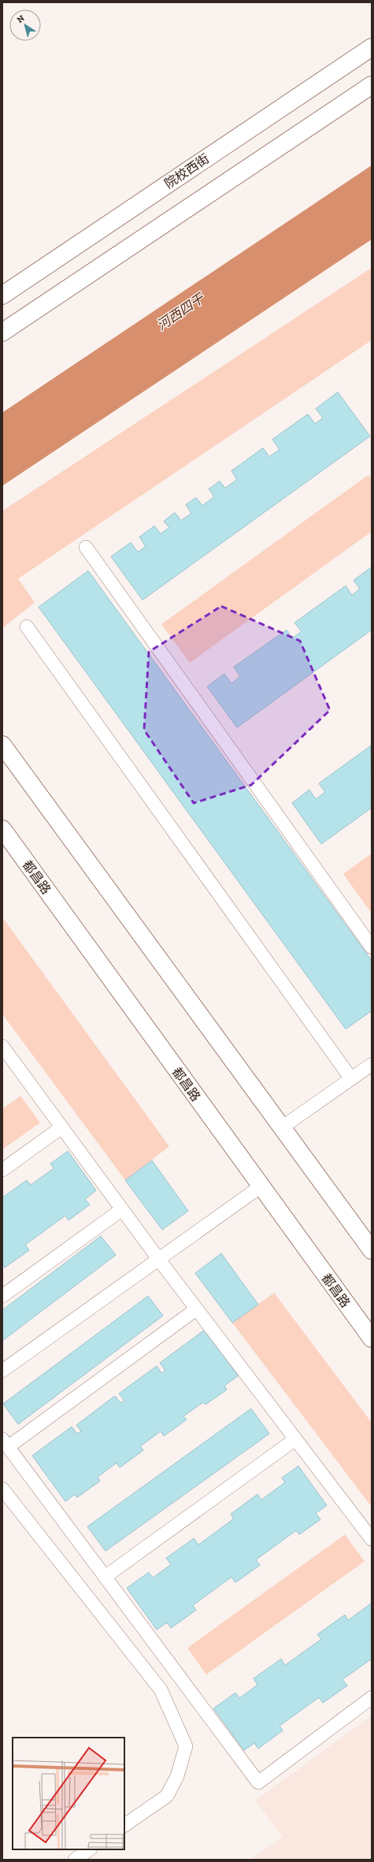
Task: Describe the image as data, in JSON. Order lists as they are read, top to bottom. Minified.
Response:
{"streets":{"main road":["院校西街","都昌路"]},"water":["河西四干"],"north":"top left"}
